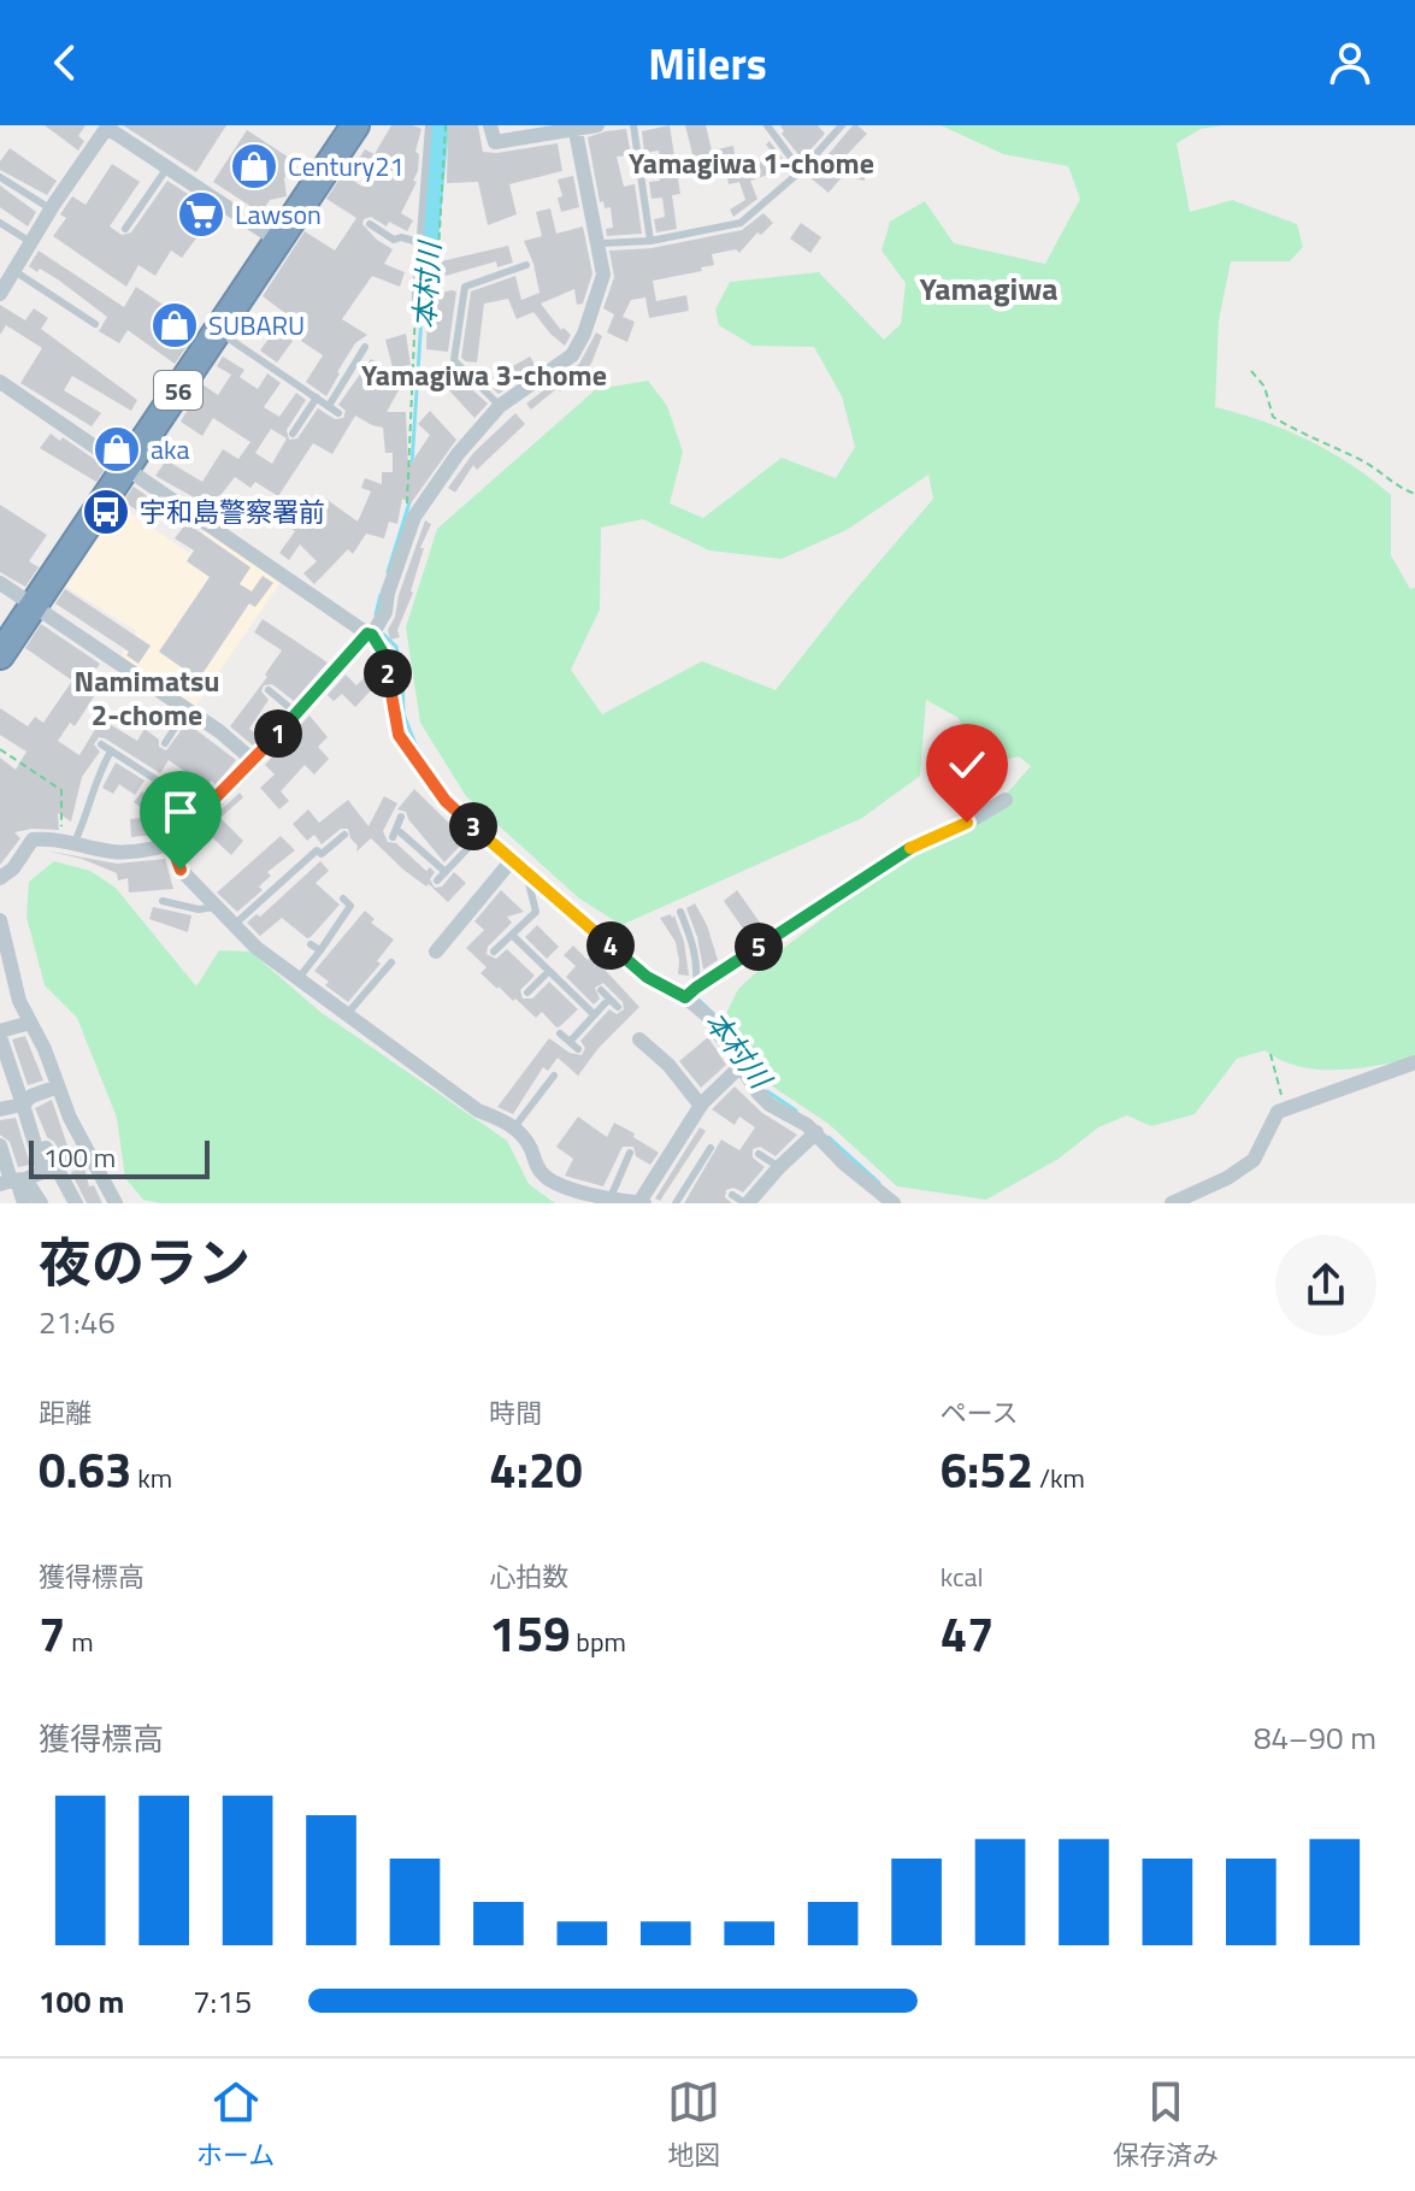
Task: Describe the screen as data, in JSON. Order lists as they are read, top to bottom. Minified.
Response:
{"streets":{"highway":["56"]},"districts":["Yamagiwa 1-chome","Yamagiwa","Yamagiwa 3-chome","Namimatsu 2-chome"],"water":["本村川"],"places":{"shop":["Century21","SUBARU","aka"],"supermarket":["Lawson"],"bus stop":["宇和島警察署前"]},"scale_bar":"100 m","page":{"header":"Milers","pins":["2","1","3","4","5"],"scale":"100 m","heading":["夜のラン","21:46"],"stats":[["距離","0.63 km"],["時間","4:20"],["ペース","6:52 /km"],["獲得標高","7 m"],["心拍数","159 bpm"],["kcal","47"]],"chart":["獲得標高","84–90 m"],"list":[{"name":"100 m","note":"7:15"}],"tabs":["ホーム","地図","保存済み"]}}
